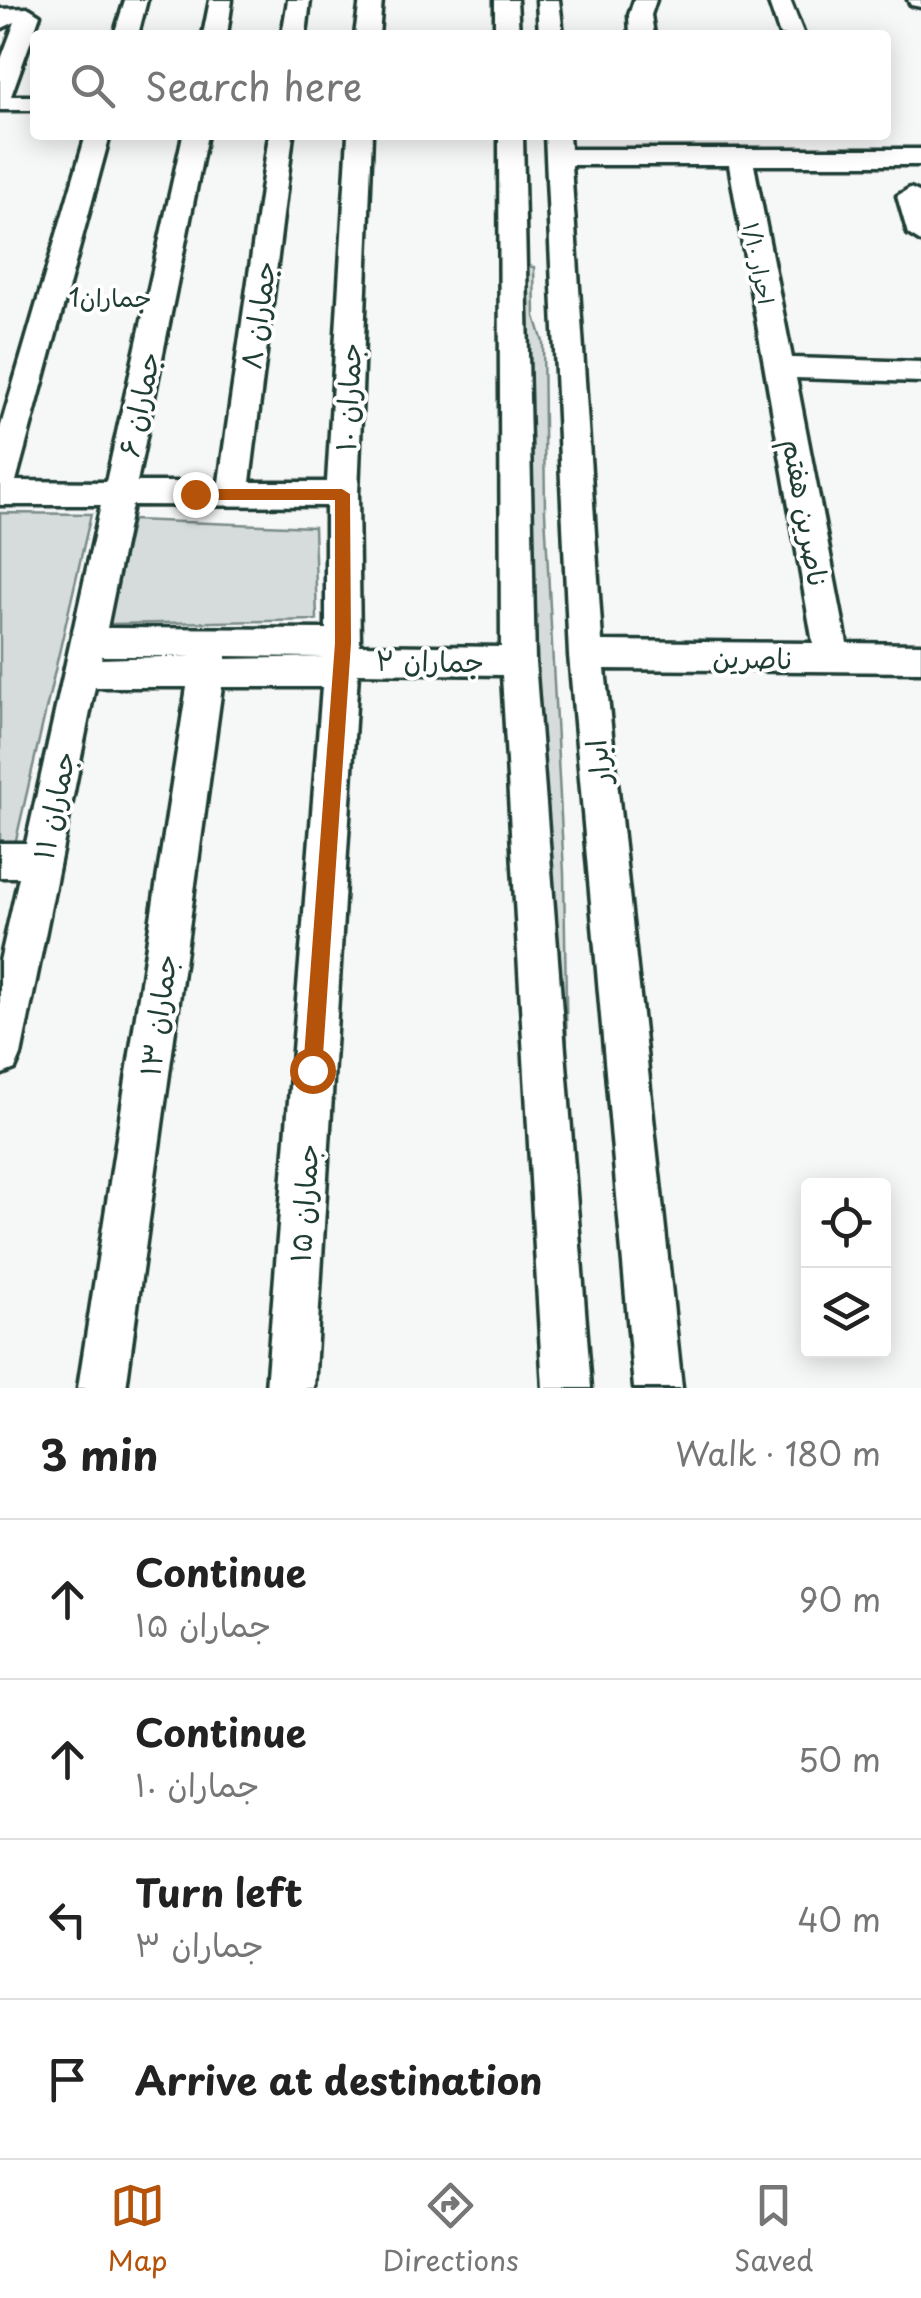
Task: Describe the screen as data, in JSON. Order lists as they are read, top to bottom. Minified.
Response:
{"streets":{"street":["۱/۱۰ احرار","جماران ۸","جماران ۱۰","جماران ۶","ناصرین هفتم","ناصرین","جماران ۲","ابرار","جماران ۱۱","جماران ۱۳","جماران ۱۵"]},"crossings":[["۱/۱۰ احرار","ناصرین هفتم"],["جماران ۱۰","جماران ۲"],["جماران ۱۰","جماران ۱۵"],["جماران ۶","جماران ۲"],["جماران ۶","جماران ۱۱"],["ناصرین هفتم","ناصرین"],["ناصرین","ابرار"],["جماران ۲","جماران ۱۱"],["جماران ۲","جماران ۱۳"],["جماران ۲","جماران ۱۵"]],"districts":["جماران1"],"page":{"search":"Search here","heading":["3 min","Walk · 180 m"],"list":[["Continue","جماران ۱۵","90 m"],["Continue","جماران ۱۰","50 m"],["Turn left","جماران ۳","40 m"],"Arrive at destination"],"nav":["Map","Directions","Saved"]}}
